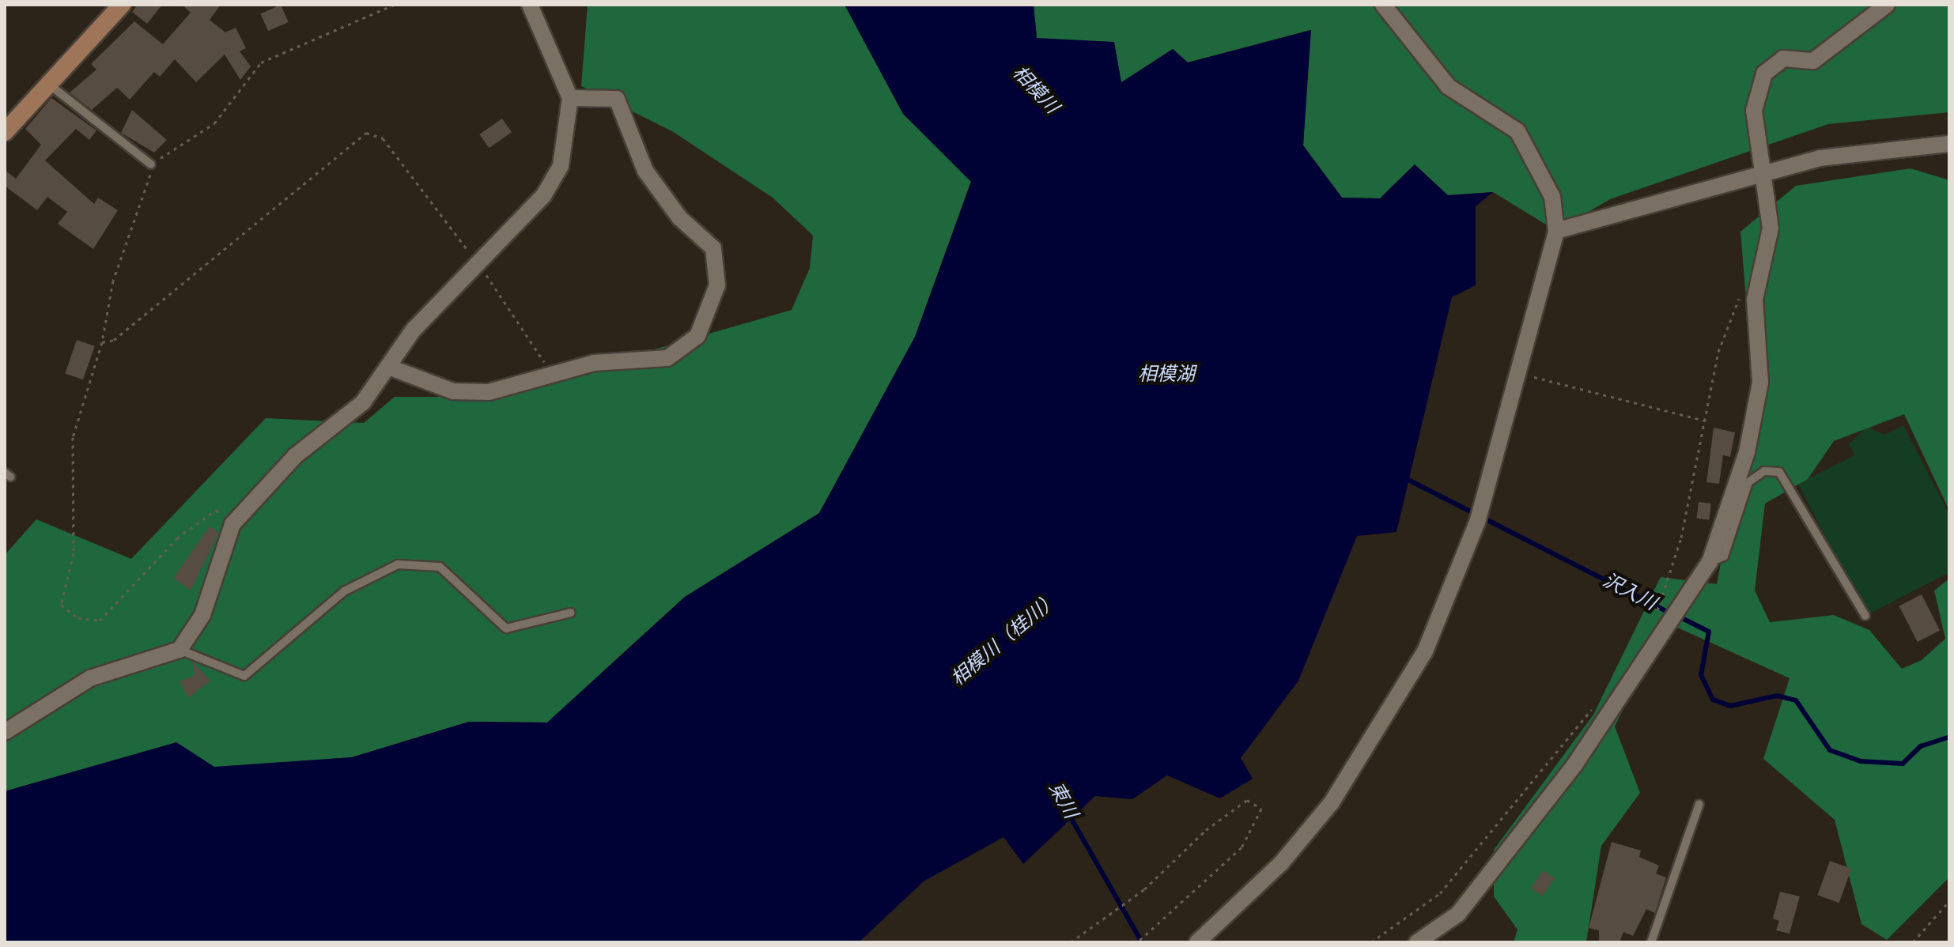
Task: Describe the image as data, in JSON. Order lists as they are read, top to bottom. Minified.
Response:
{"water":["相模川","相模湖","沢入川","相模川（桂川）","東川"]}
